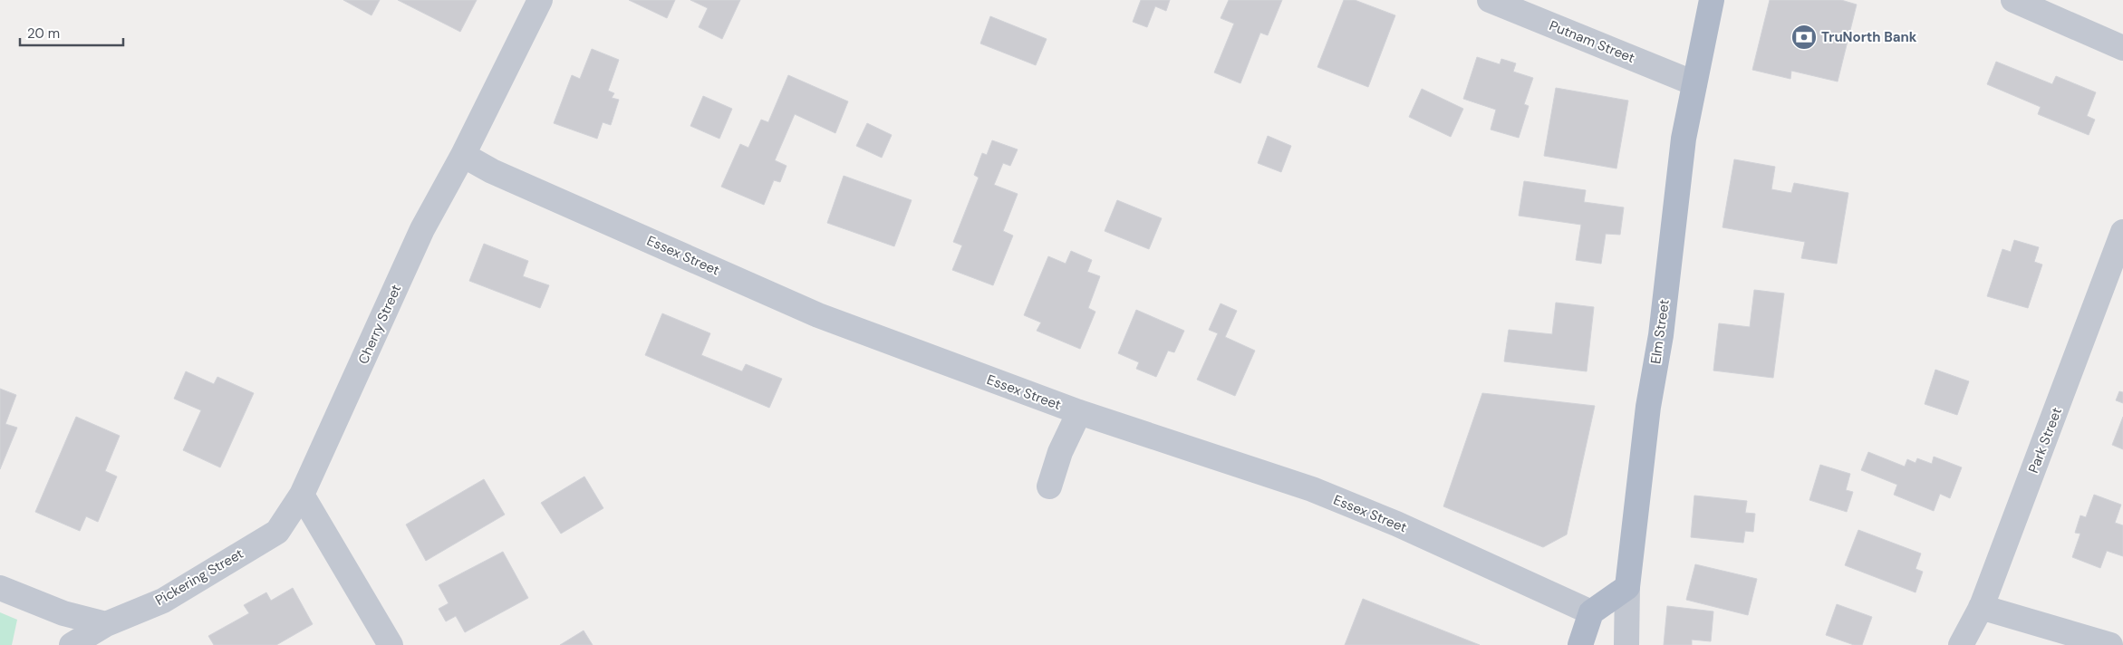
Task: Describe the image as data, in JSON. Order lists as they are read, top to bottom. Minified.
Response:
{"streets":{"main road":["Elm Street"],"street":["Putnam Street","Essex Street","Cherry Street","Park Street","Pickering Street"]},"crossings":[["Putnam Street","Elm Street"],["Essex Street","Cherry Street"],["Cherry Street","Pickering Street"]],"places":{"bank":["TruNorth Bank"]},"scale_bar":"20 m"}
